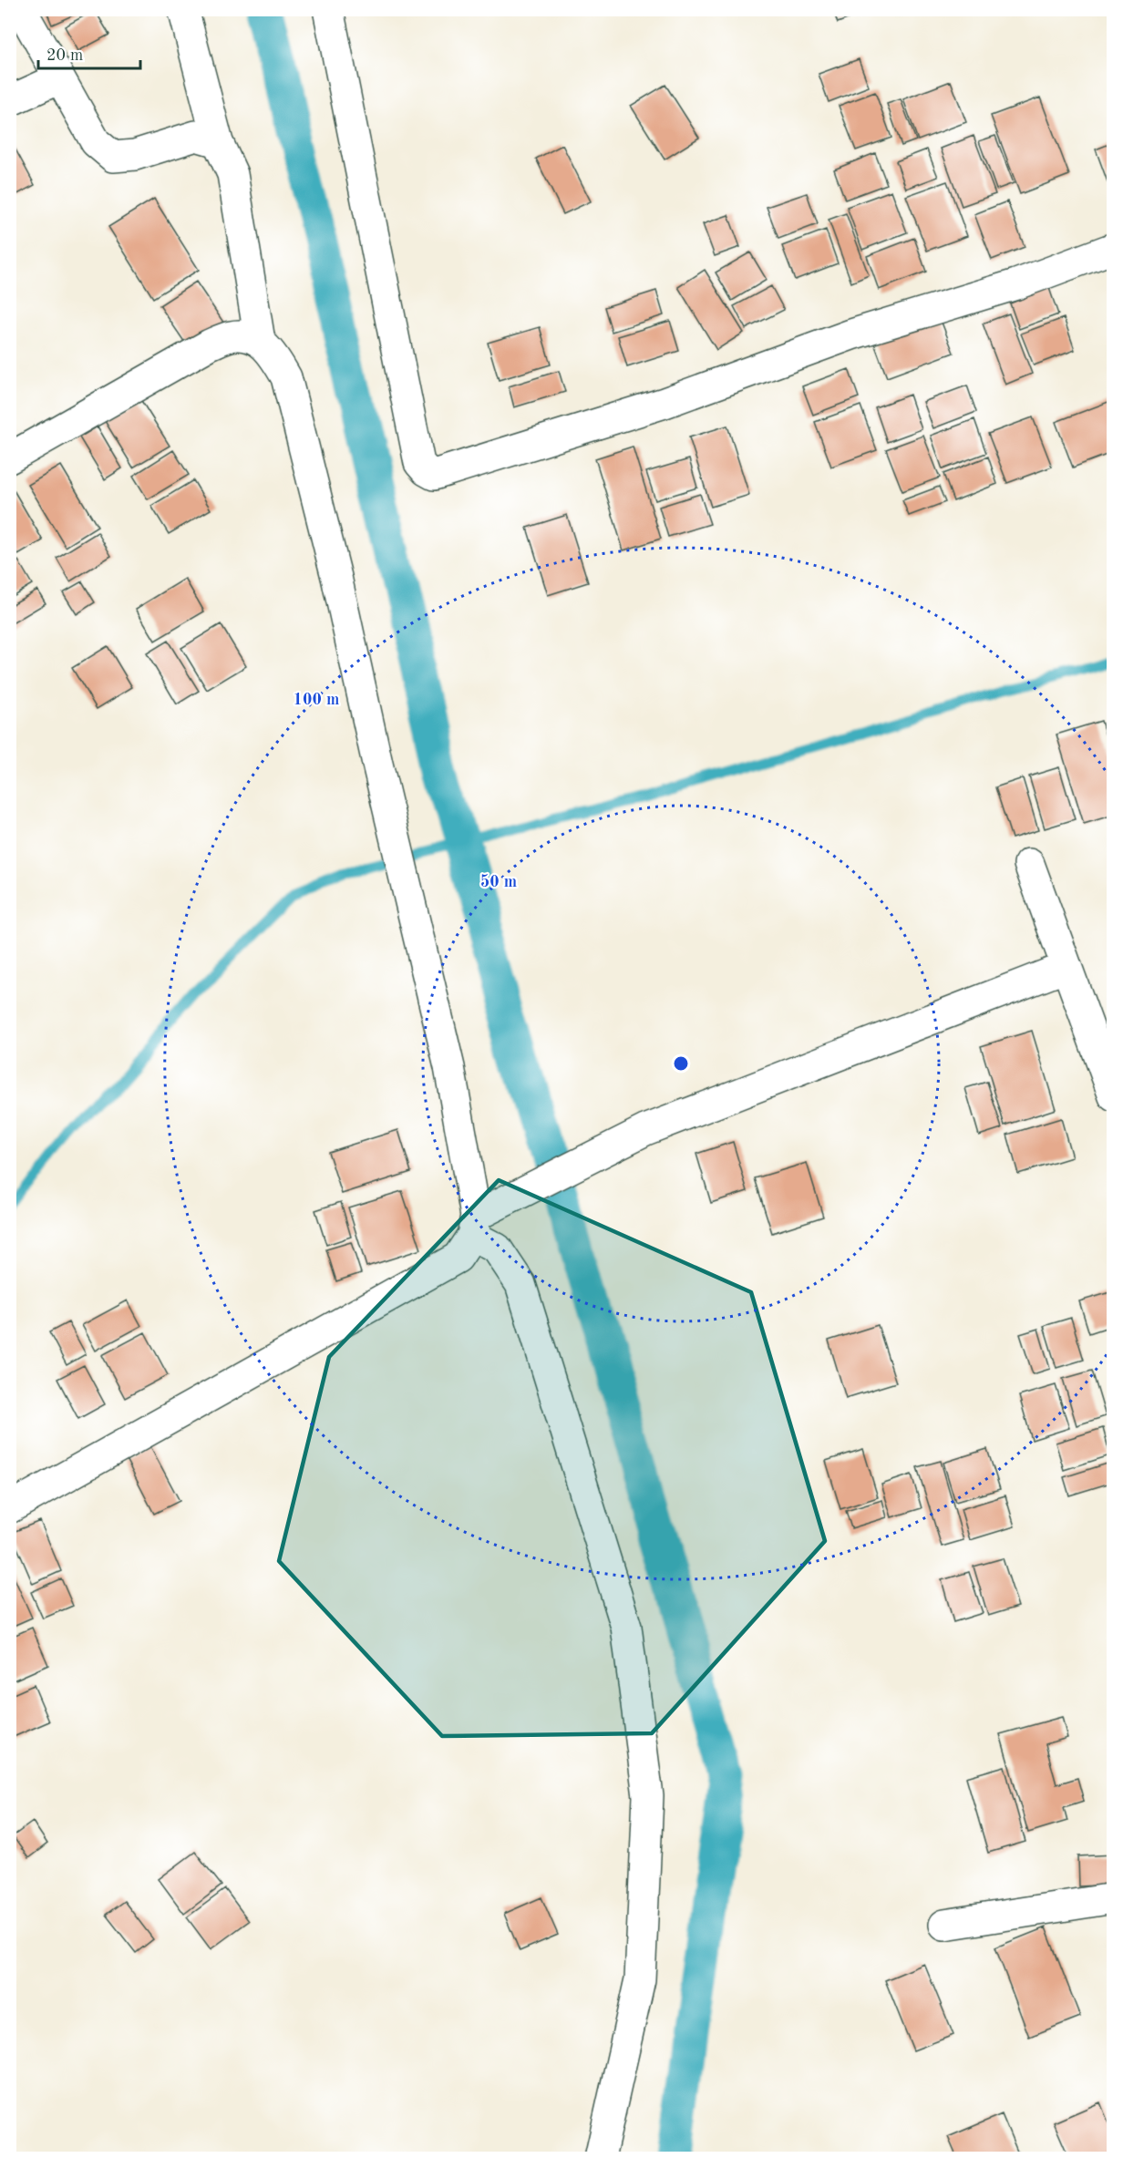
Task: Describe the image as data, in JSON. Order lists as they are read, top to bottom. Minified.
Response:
{"scale_bar":"20 m","rings":["100 m","50 m"]}
